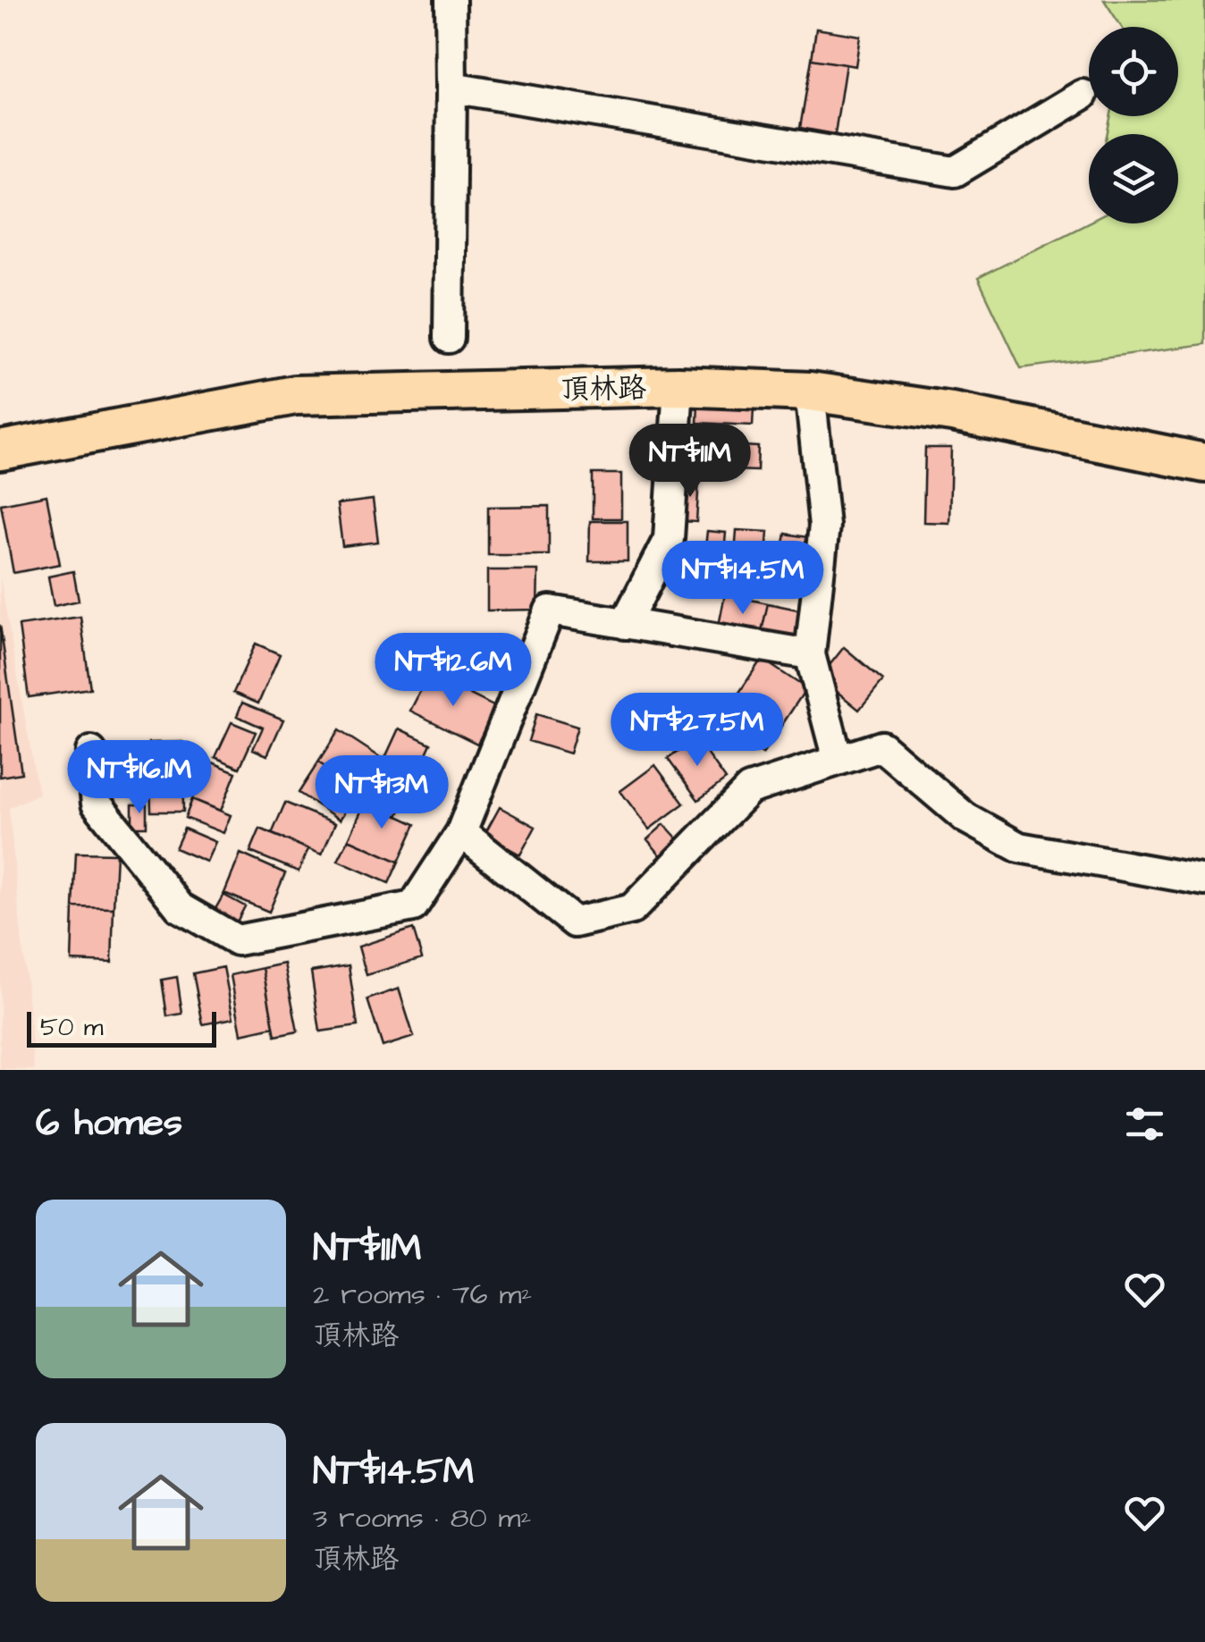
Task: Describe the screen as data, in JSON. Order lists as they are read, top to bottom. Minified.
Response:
{"streets":{"main road":["頂林路"]},"scale_bar":"50 m","page":{"price":["NT$11M","NT$14.5M","NT$12.6M","NT$27.5M","NT$16.1M","NT$13M"],"scale":"50 m","heading":"6 homes","list":[{"name":"NT$11M","note":"2 rooms · 76 m² · 頂林路"},{"name":"NT$14.5M","note":"3 rooms · 80 m² · 頂林路"}]}}
